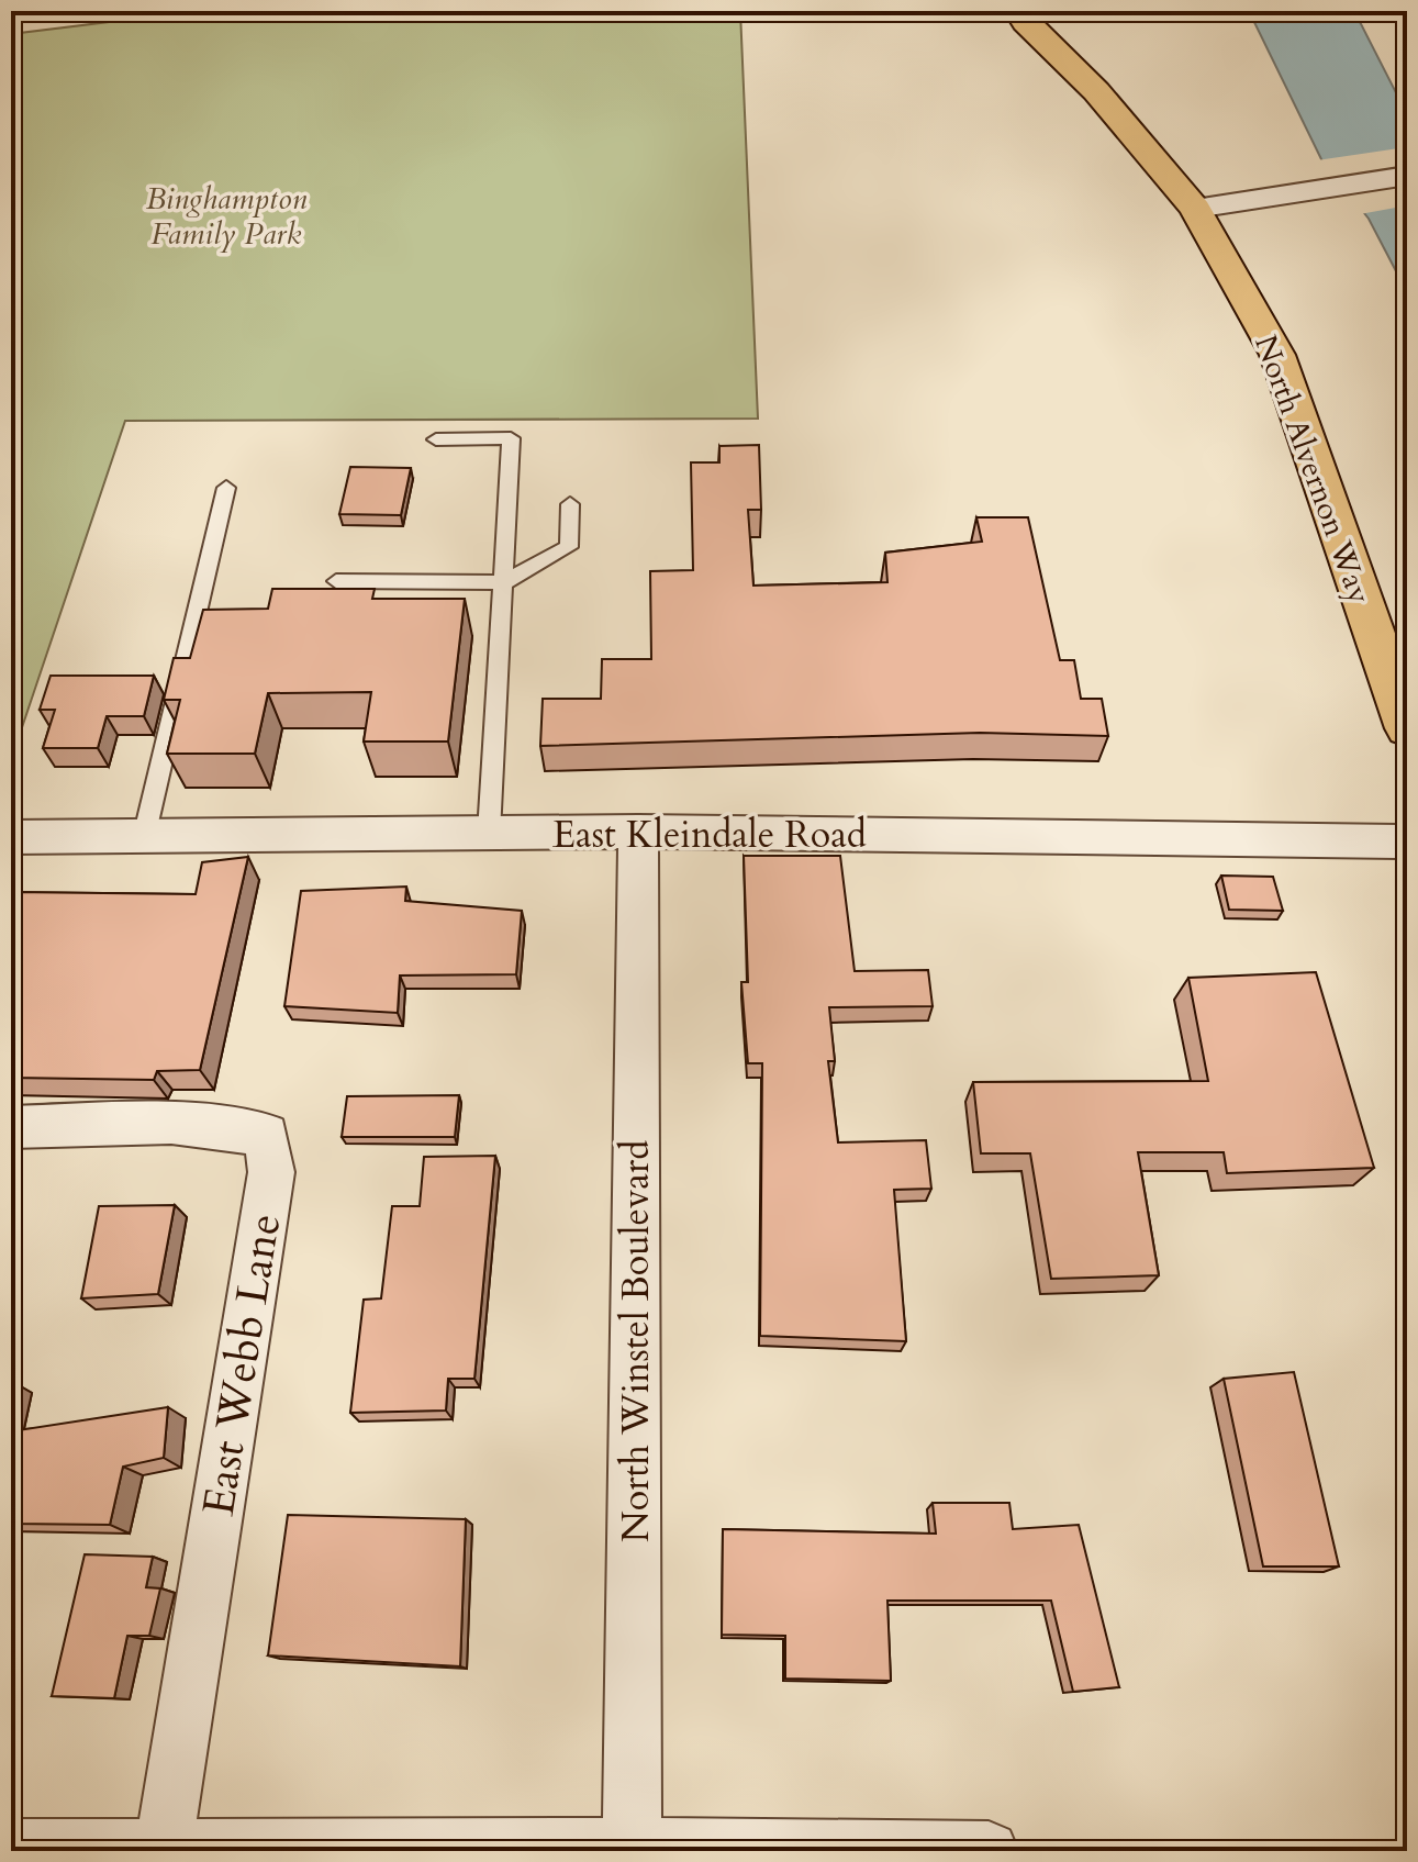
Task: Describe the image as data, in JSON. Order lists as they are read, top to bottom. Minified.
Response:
{"streets":{"main road":["North Alvernon Way"],"street":["East Kleindale Road","North Winstel Boulevard","East Webb Lane"]},"crossings":[["East Kleindale Road","North Winstel Boulevard"]],"parks":["Binghampton Family Park"]}
